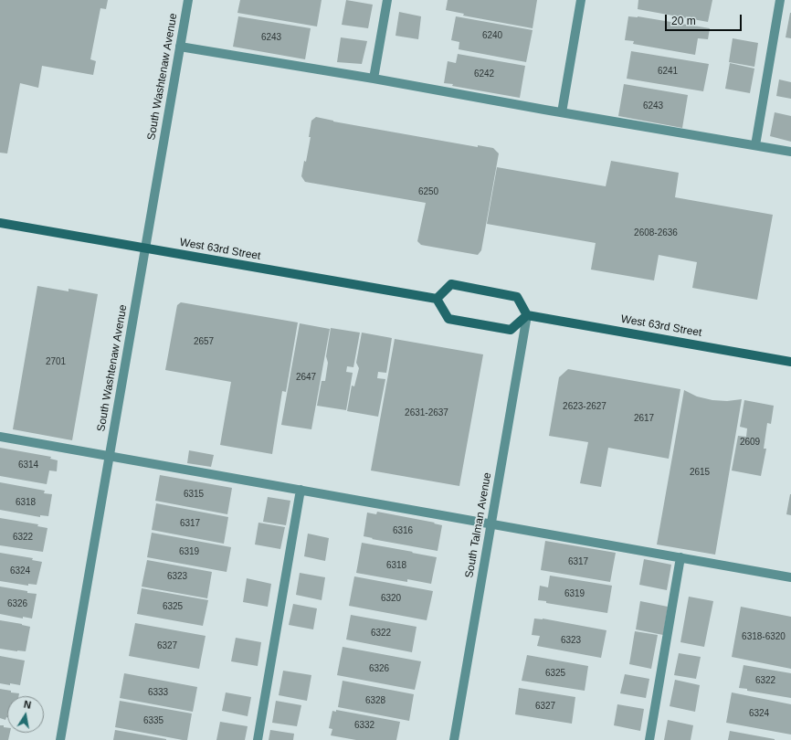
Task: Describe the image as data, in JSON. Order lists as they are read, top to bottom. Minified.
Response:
{"streets":{"main road":["West 63rd Street"],"street":["South Washtenaw Avenue","South Talman Avenue"]},"crossings":[["South Washtenaw Avenue","West 63rd Street"],["West 63rd Street","South Talman Avenue"]],"house_numbers":["6240","6243","6241","6242","6243","6250","2608-2636","2657","2701","2647","2623-2627","2631-2637","2617","2609","6314","2615","6315","6318","6317","6316","6322","6319","6317","6318","6324","6323","6319","6320","6326","6325","6322","6318-6320","6323","6327","6326","6325","6322","6333","6328","6327","6324","6335","6332"],"scale_bar":"20 m","north":"top"}
